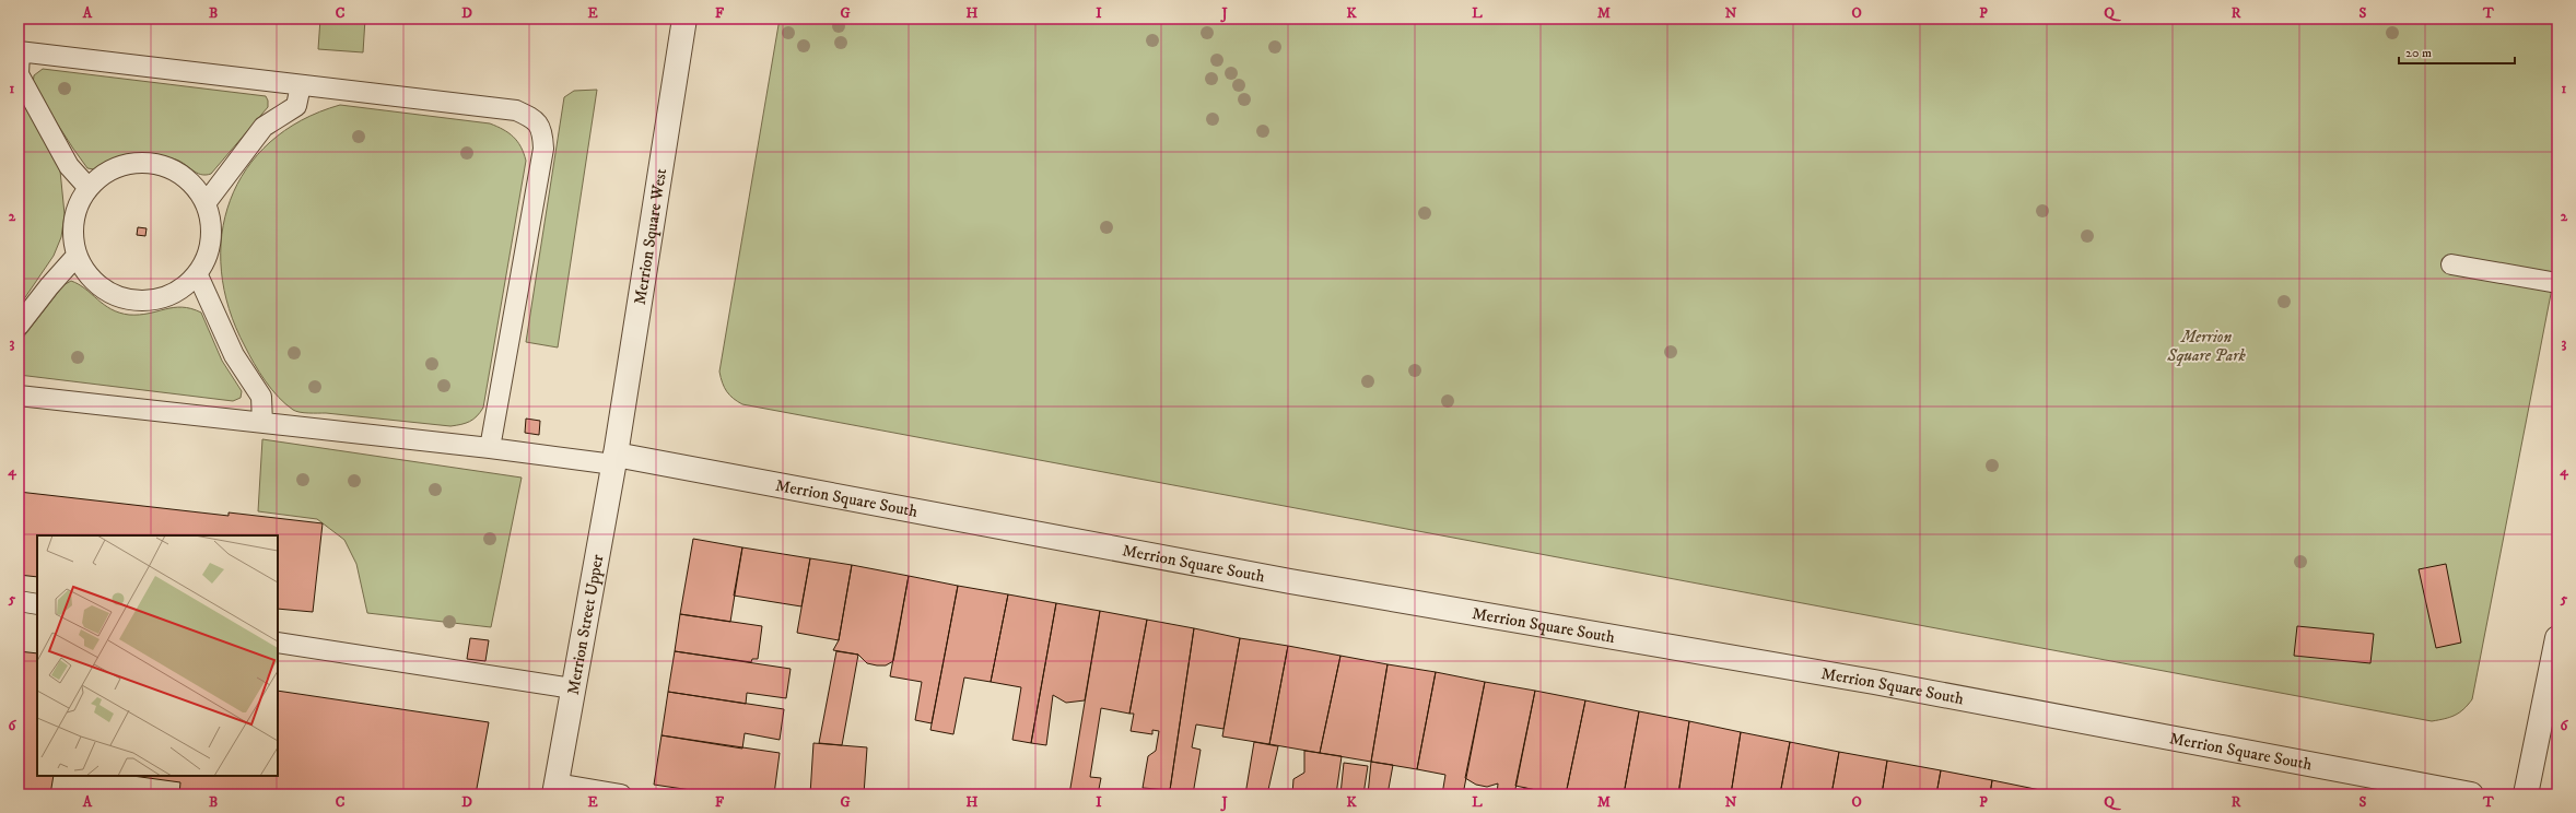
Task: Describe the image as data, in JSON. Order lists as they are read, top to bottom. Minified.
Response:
{"streets":{"street":["Merrion Square West","Merrion Square South","Merrion Street Upper"]},"crossings":[["Merrion Square West","Merrion Square South"],["Merrion Square West","Merrion Street Upper"],["Merrion Square South","Merrion Street Upper"]],"parks":["Merrion Square Park"],"scale_bar":"20 m","grid":{"columns":["A","B","C","D","E","F","G","H","I","J","K","L","M","N","O","P","Q","R","S","T"],"rows":["1","2","3","4","5","6"]}}
